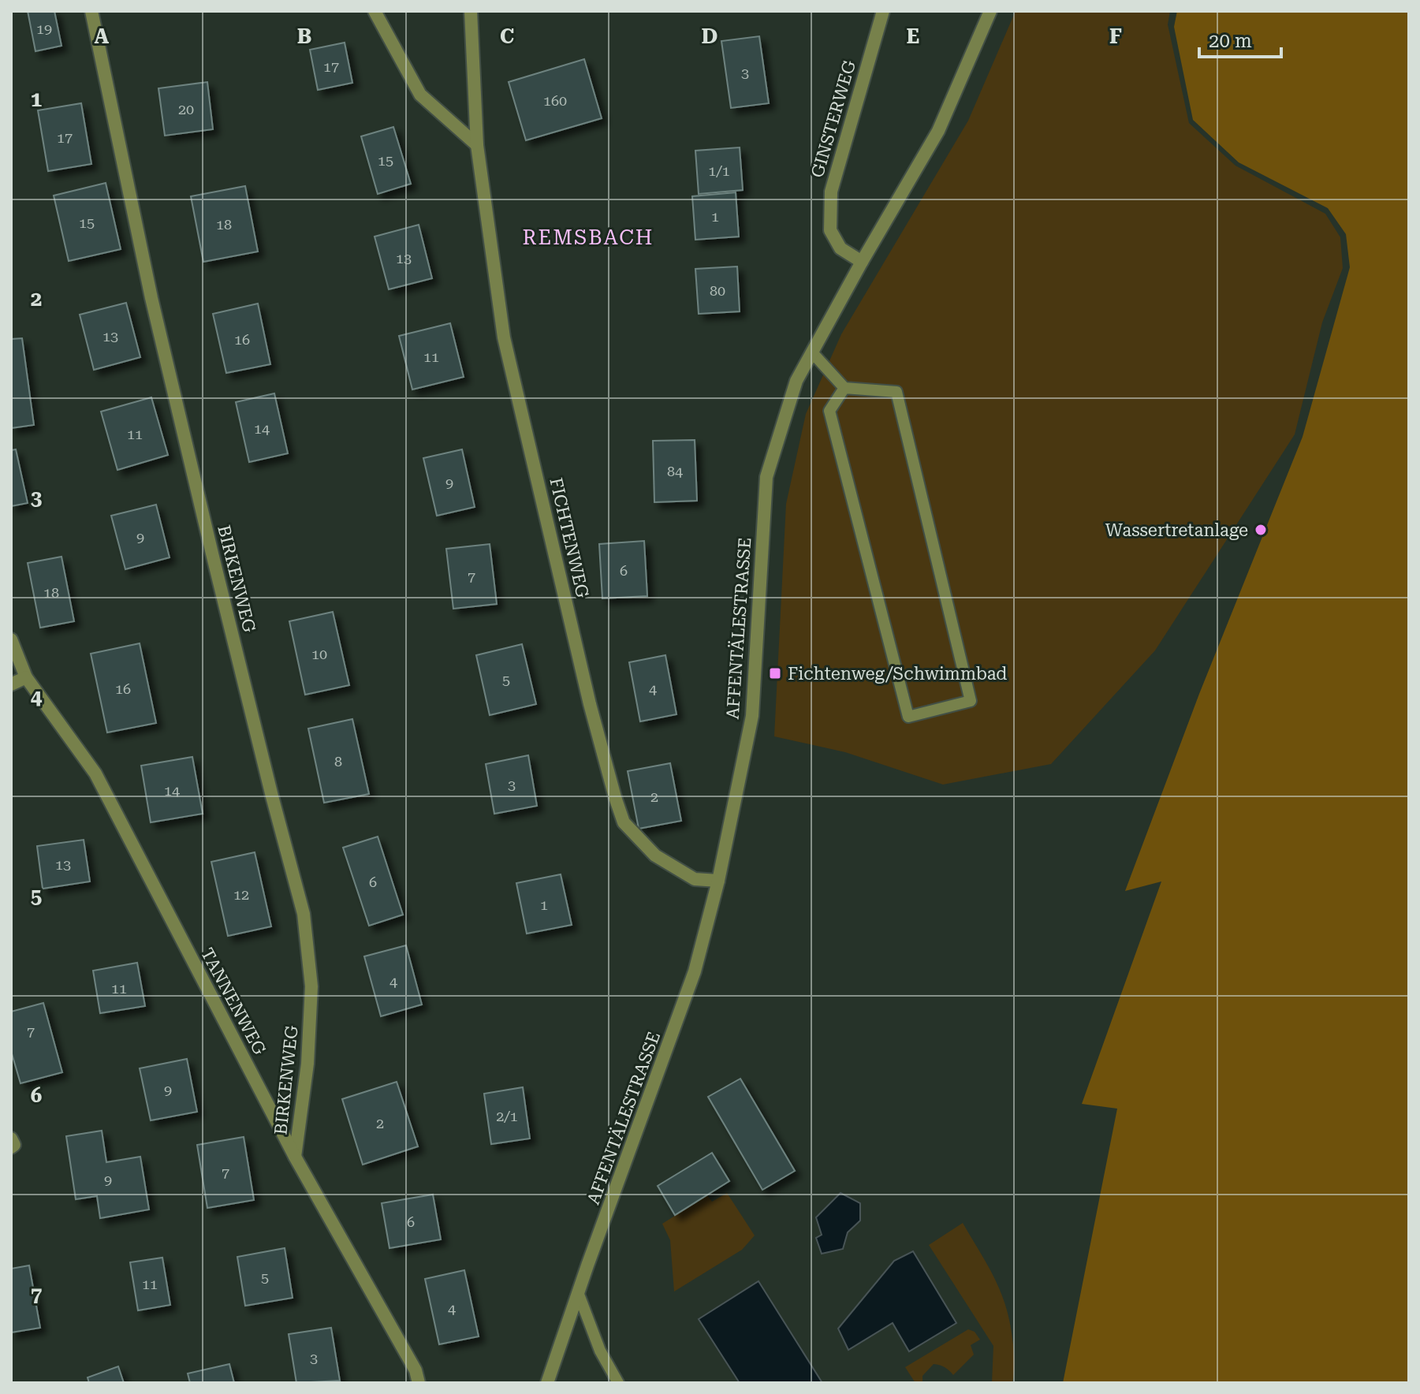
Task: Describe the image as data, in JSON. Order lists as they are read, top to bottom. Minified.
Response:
{"streets":{"street":["GINSTERWEG","FICHTENWEG","BIRKENWEG","AFFENTÄLESTRASSE","TANNENWEG"]},"crossings":[["GINSTERWEG","AFFENTÄLESTRASSE"],["FICHTENWEG","AFFENTÄLESTRASSE"],["BIRKENWEG","TANNENWEG"]],"districts":["REMSBACH"],"places":{"other":["Wassertretanlage"],"transit":["Fichtenweg/Schwimmbad"]},"house_numbers":["19","17","3","160","20","17","15","1/1","1","15","18","13","80","13","16","11","14","11","84","9","9","6","7","18","10","5","16","4","8","3","14","2","13","6","12","1","4","11","7","9","2/1","2","7","9","6","5","11","4","3"],"scale_bar":"20 m","grid":{"columns":["A","B","C","D","E","F"],"rows":["1","2","3","4","5","6","7"]}}
